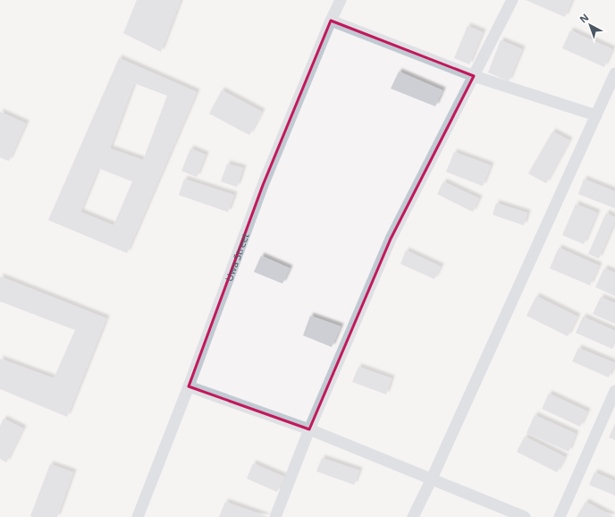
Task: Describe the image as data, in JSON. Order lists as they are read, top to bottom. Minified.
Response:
{"streets":{"street":["Uwa Street"]},"north":"top left"}
